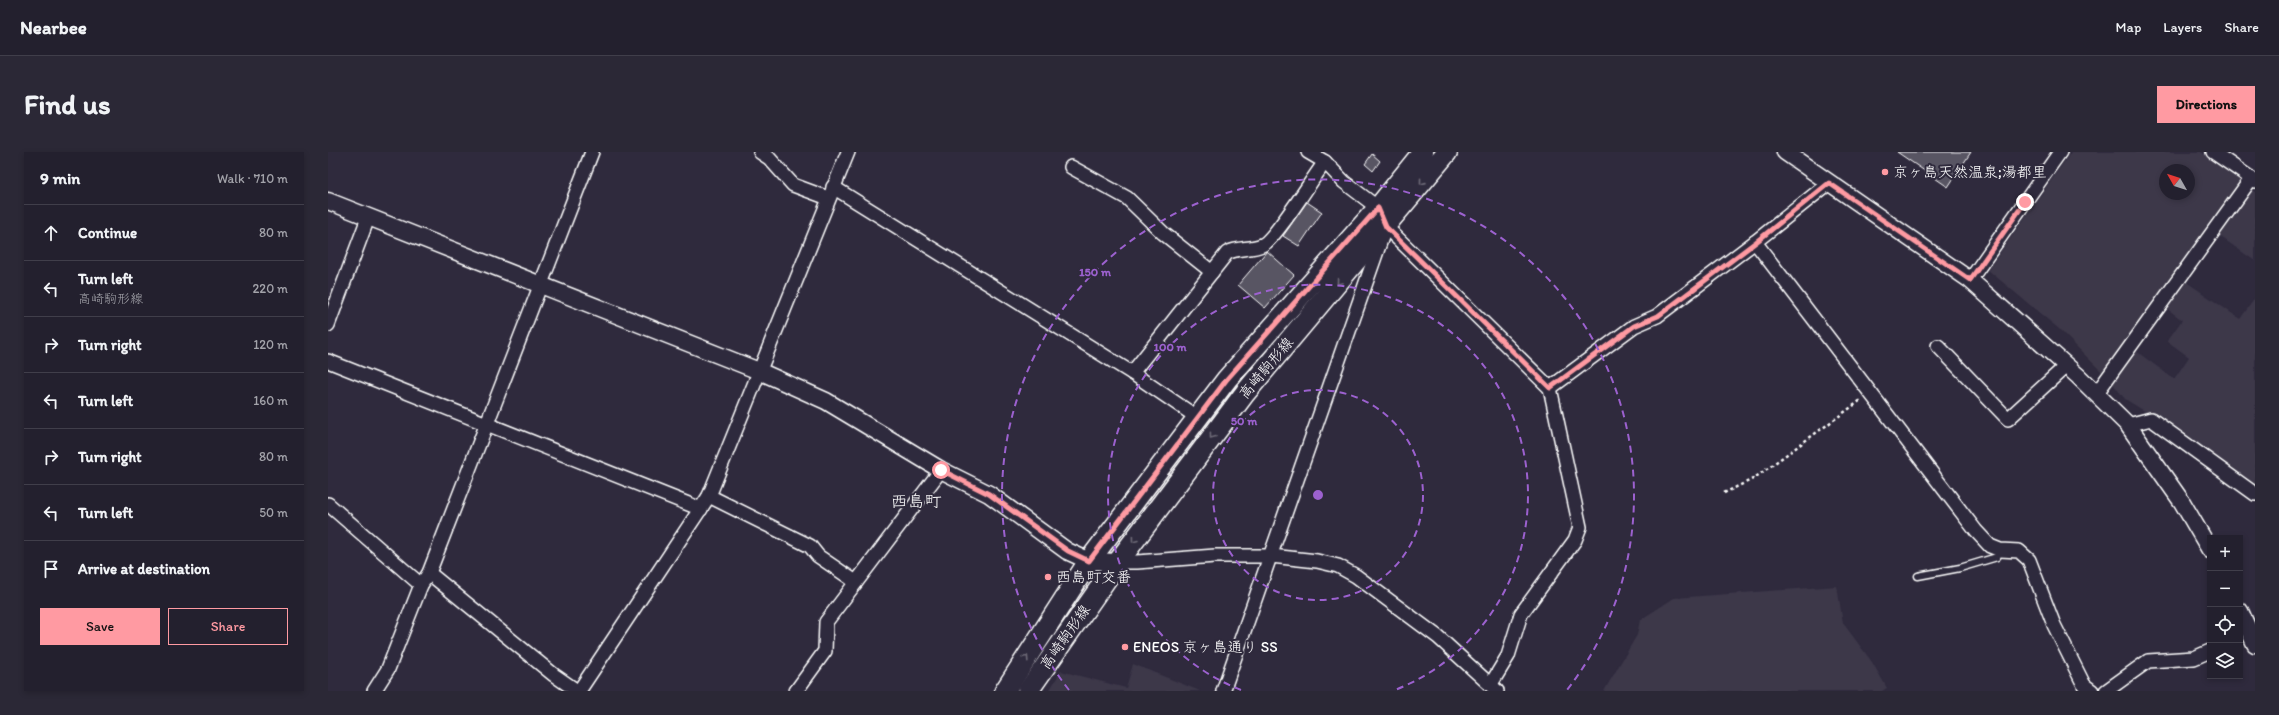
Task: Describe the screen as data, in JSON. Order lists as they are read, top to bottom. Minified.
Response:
{"streets":{"main road":["高崎駒形線"]},"districts":["西島町"],"places":["京ヶ島天然温泉;湯都里","西島町交番","ENEOS 京ヶ島通り SS"],"north":"top left","page":{"header":"Nearbee","nav":["Map","Layers","Share"],"buttons":["Directions",["Save","Share"]],"title":"Find us","heading":["9 min","Walk · 710 m"],"list":[["Continue","80 m"],["Turn left","高崎駒形線","220 m"],["Turn right","120 m"],["Turn left","160 m"],["Turn right","80 m"],["Turn left","50 m"],"Arrive at destination"],"map_buttons":["+","−"]},"rings":["150 m","100 m","50 m"]}
